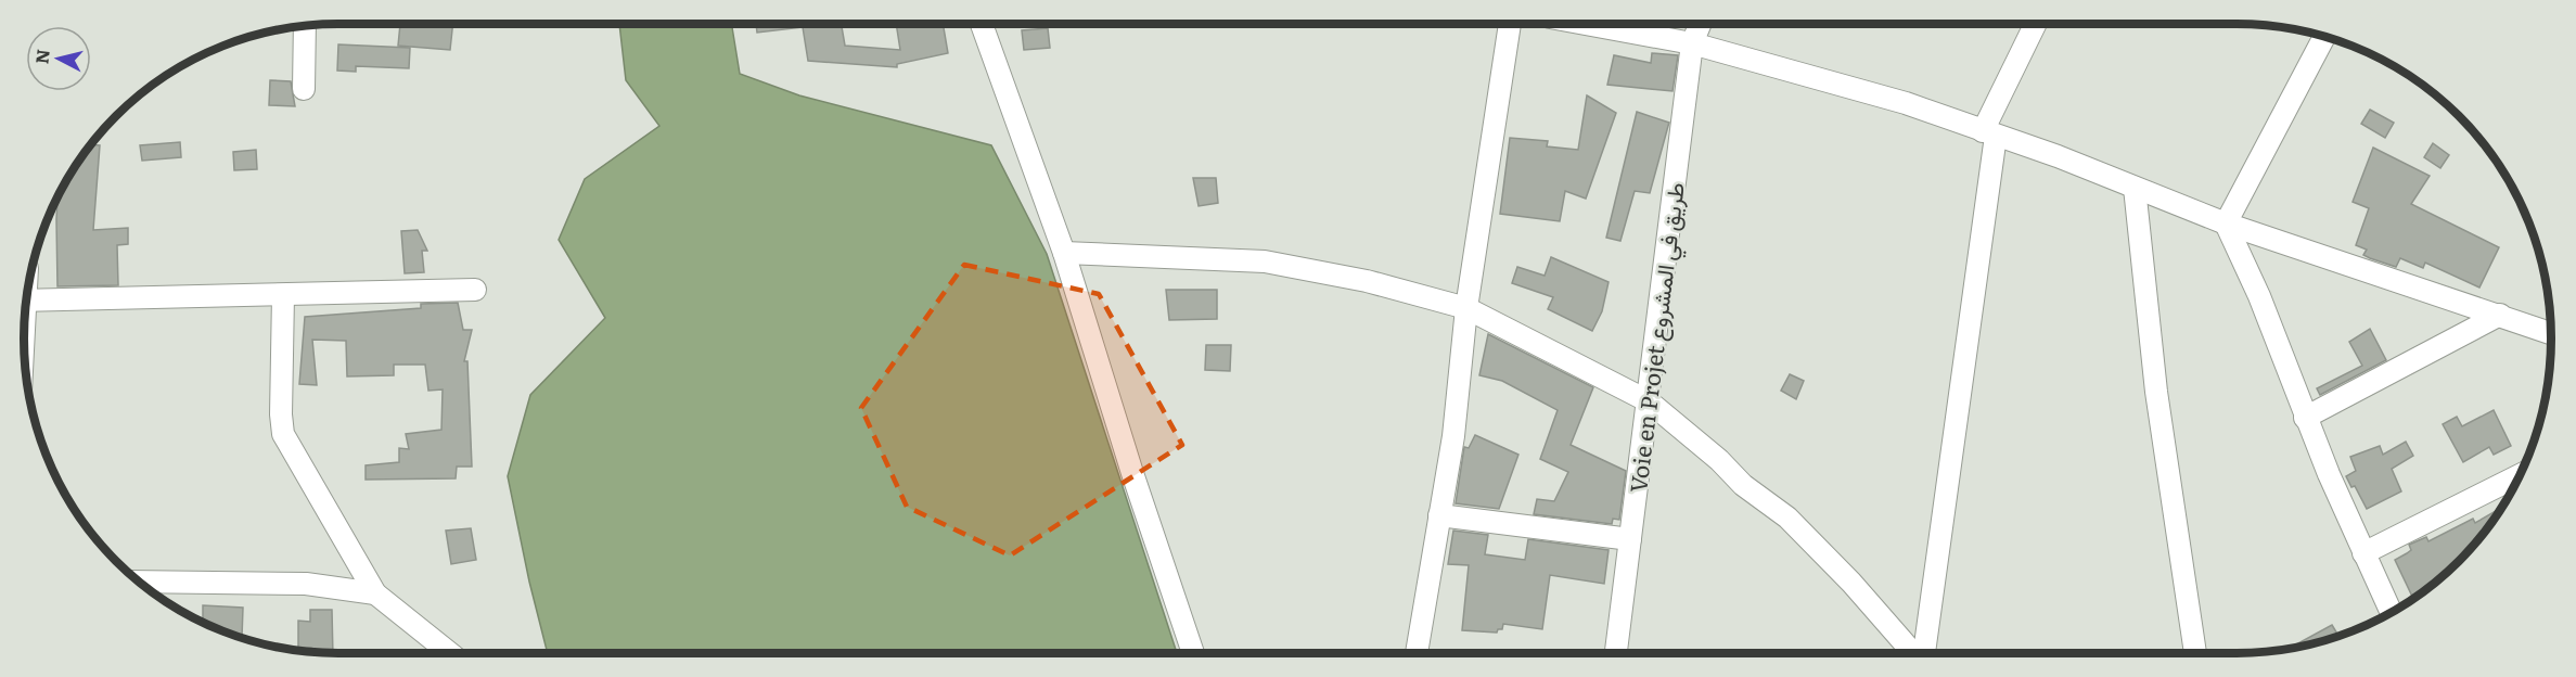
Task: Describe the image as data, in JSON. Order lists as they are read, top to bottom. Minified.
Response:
{"streets":{"street":["Voie en Projet طريق في المشروع"]},"north":"left"}
